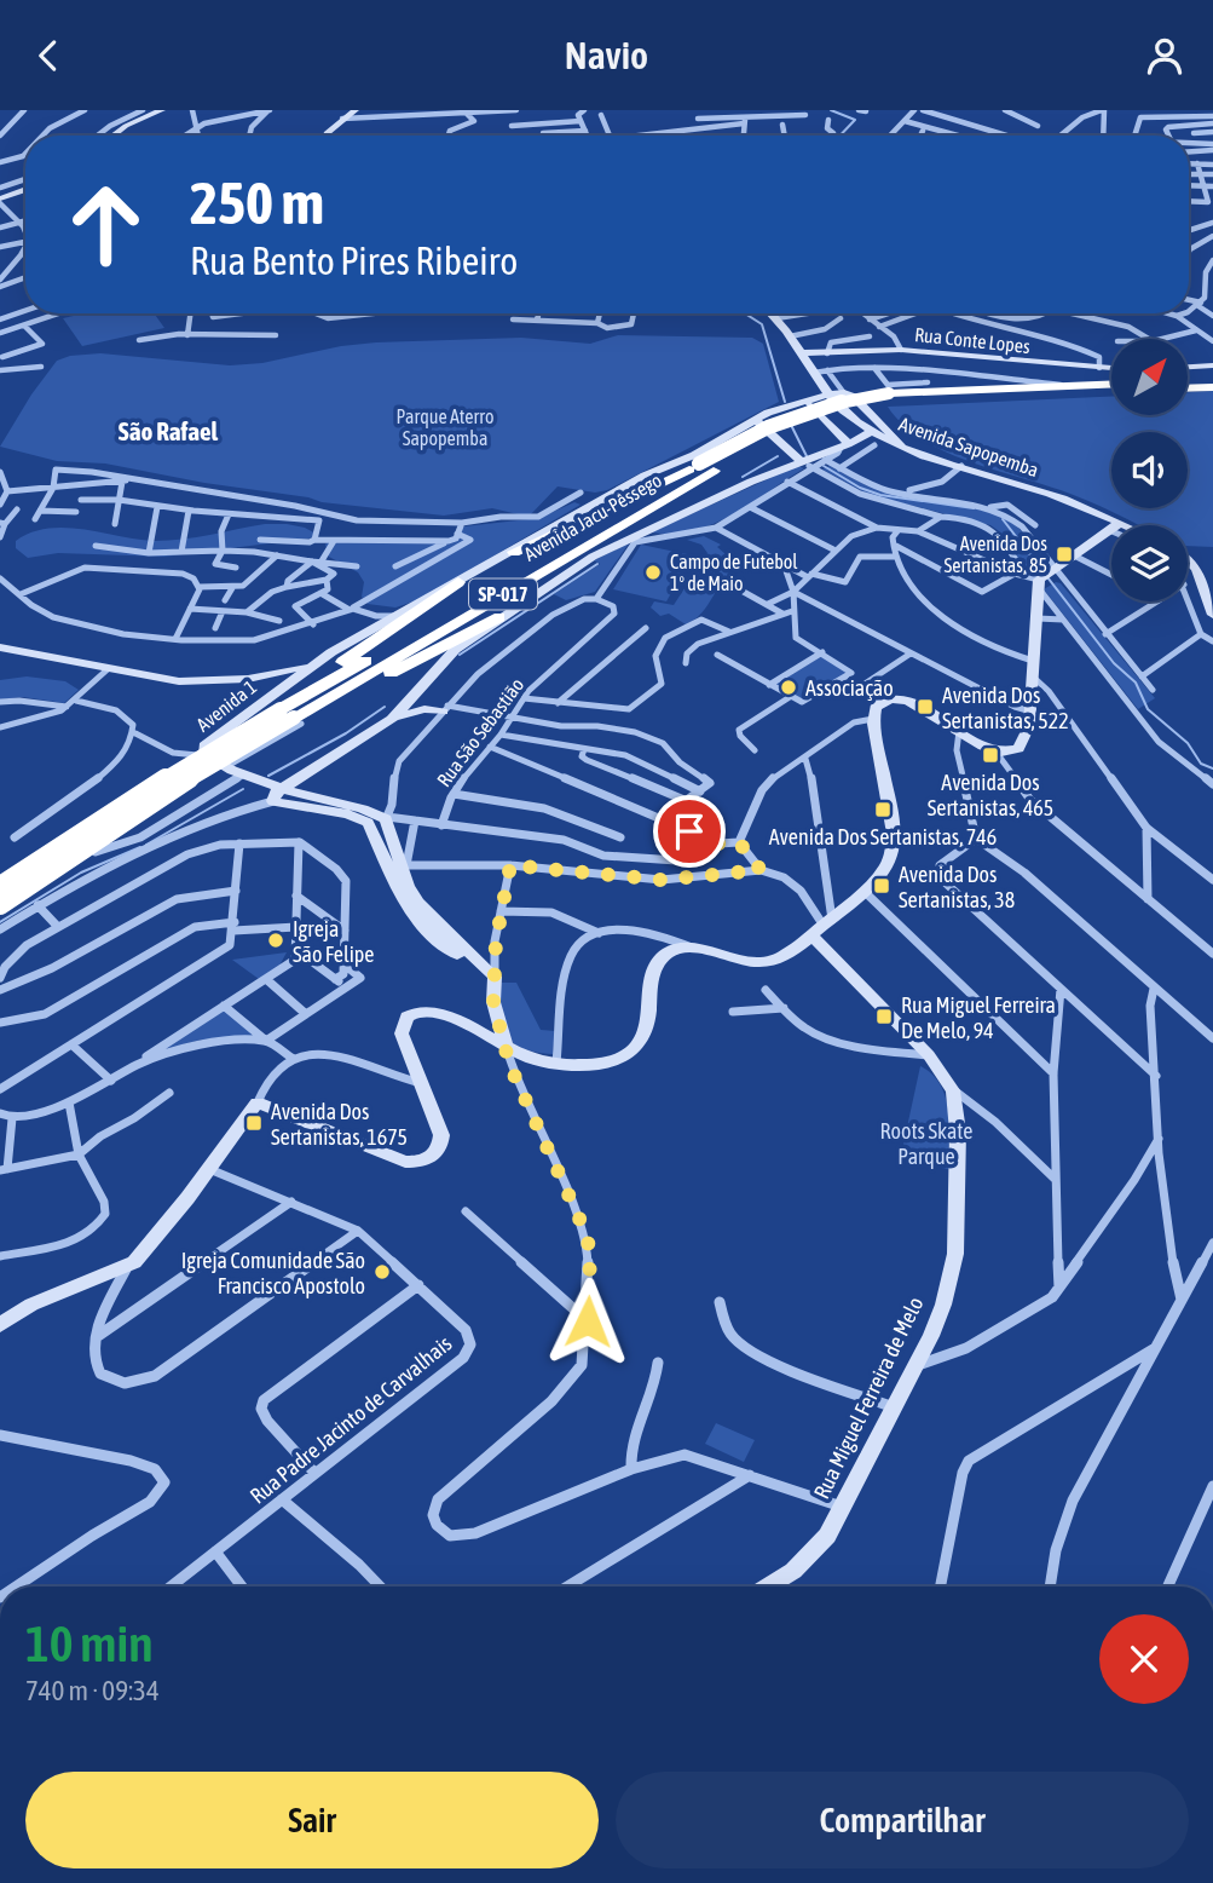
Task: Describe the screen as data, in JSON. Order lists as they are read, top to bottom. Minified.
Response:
{"streets":{"highway":["Avenida Jacu-Pêssego","SP-017"],"main road":["Rua Conte Lopes","Avenida Sapopemba","Avenida 1","Rua Miguel Ferreira de Melo"],"street":["Rua São Sebastião","Rua Padre Jacinto de Carvalhais"]},"crossings":[["Rua Conte Lopes","Avenida Sapopemba"],["Avenida Sapopemba","Avenida 1"]],"districts":["São Rafael"],"parks":["Parque Aterro Sapopemba","Roots Skate Parque"],"places":{"transit":["Avenida Dos Sertanistas, 85","Avenida Dos Sertanistas, 522","Avenida Dos Sertanistas, 465","Avenida Dos Sertanistas, 746","Avenida Dos Sertanistas, 38","Rua Miguel Ferreira De Melo, 94","Avenida Dos Sertanistas, 1675"],"other":["Campo de Futebol 1° de Maio","Associação","Igreja São Felipe","Igreja Comunidade São Francisco Apostolo"]},"north":"top right","page":{"header":"Navio","turn":["250 m","Rua Bento Pires Ribeiro"],"heading":["10 min","740 m · 09:34"],"buttons":["Sair","Compartilhar"]}}
